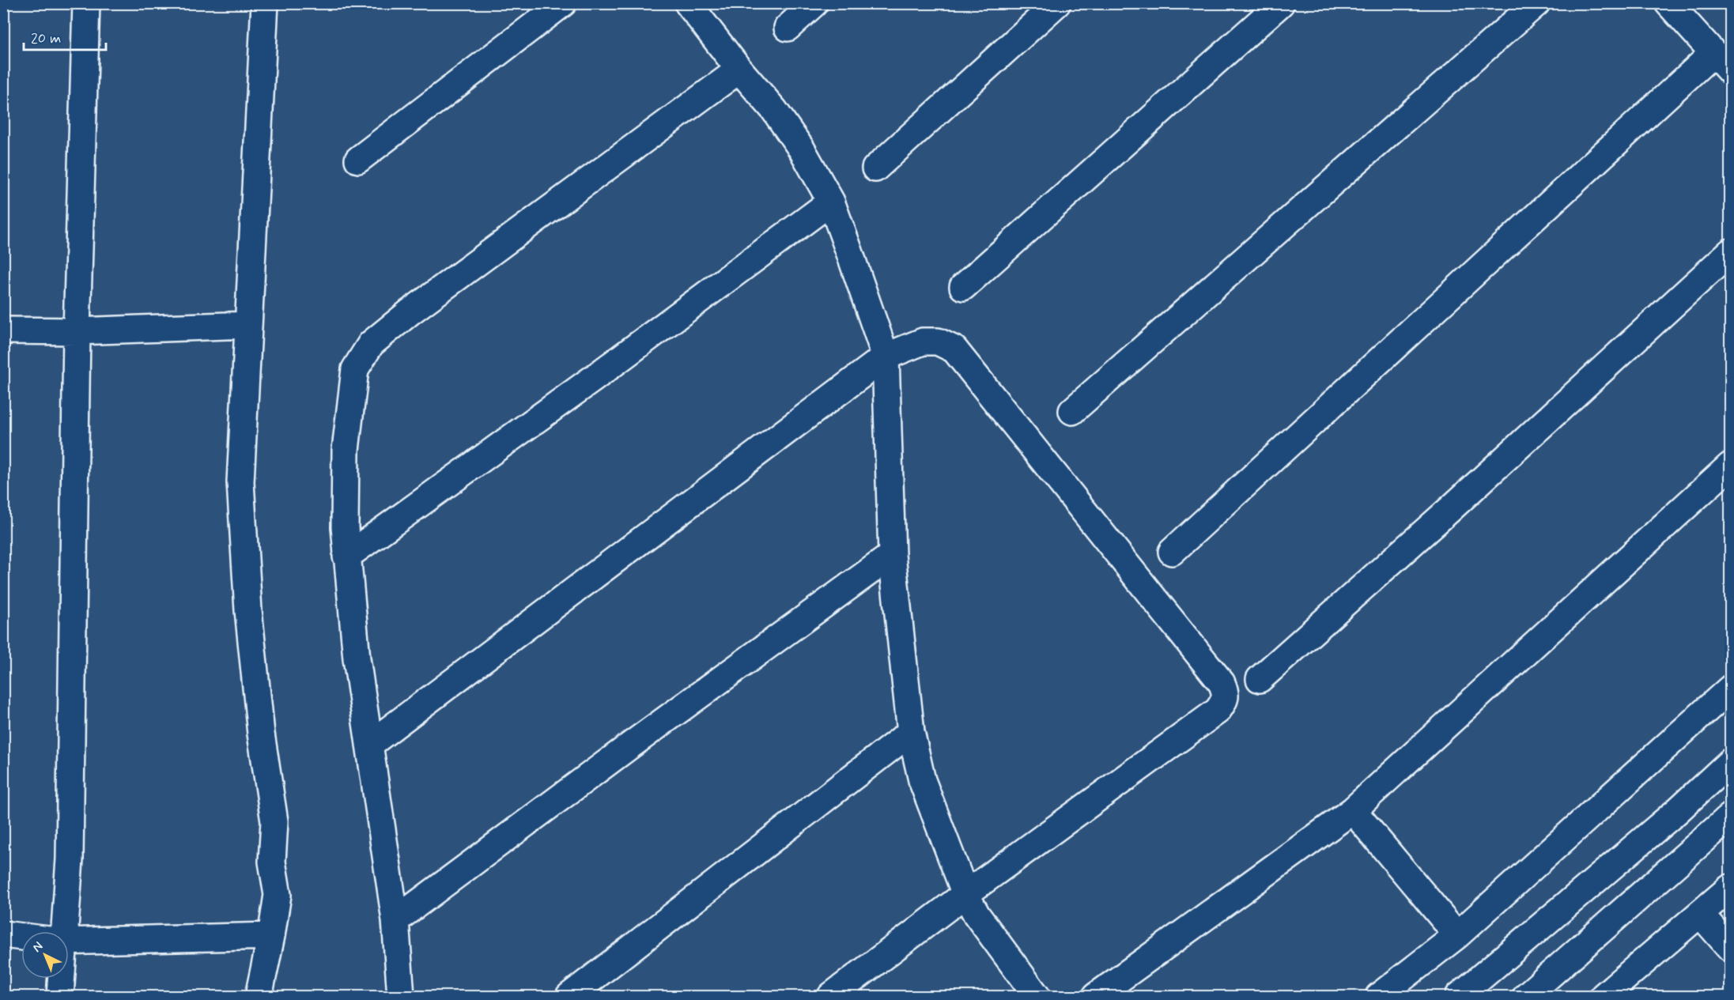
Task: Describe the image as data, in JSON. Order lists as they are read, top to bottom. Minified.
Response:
{"scale_bar":"20 m","north":"top left"}
